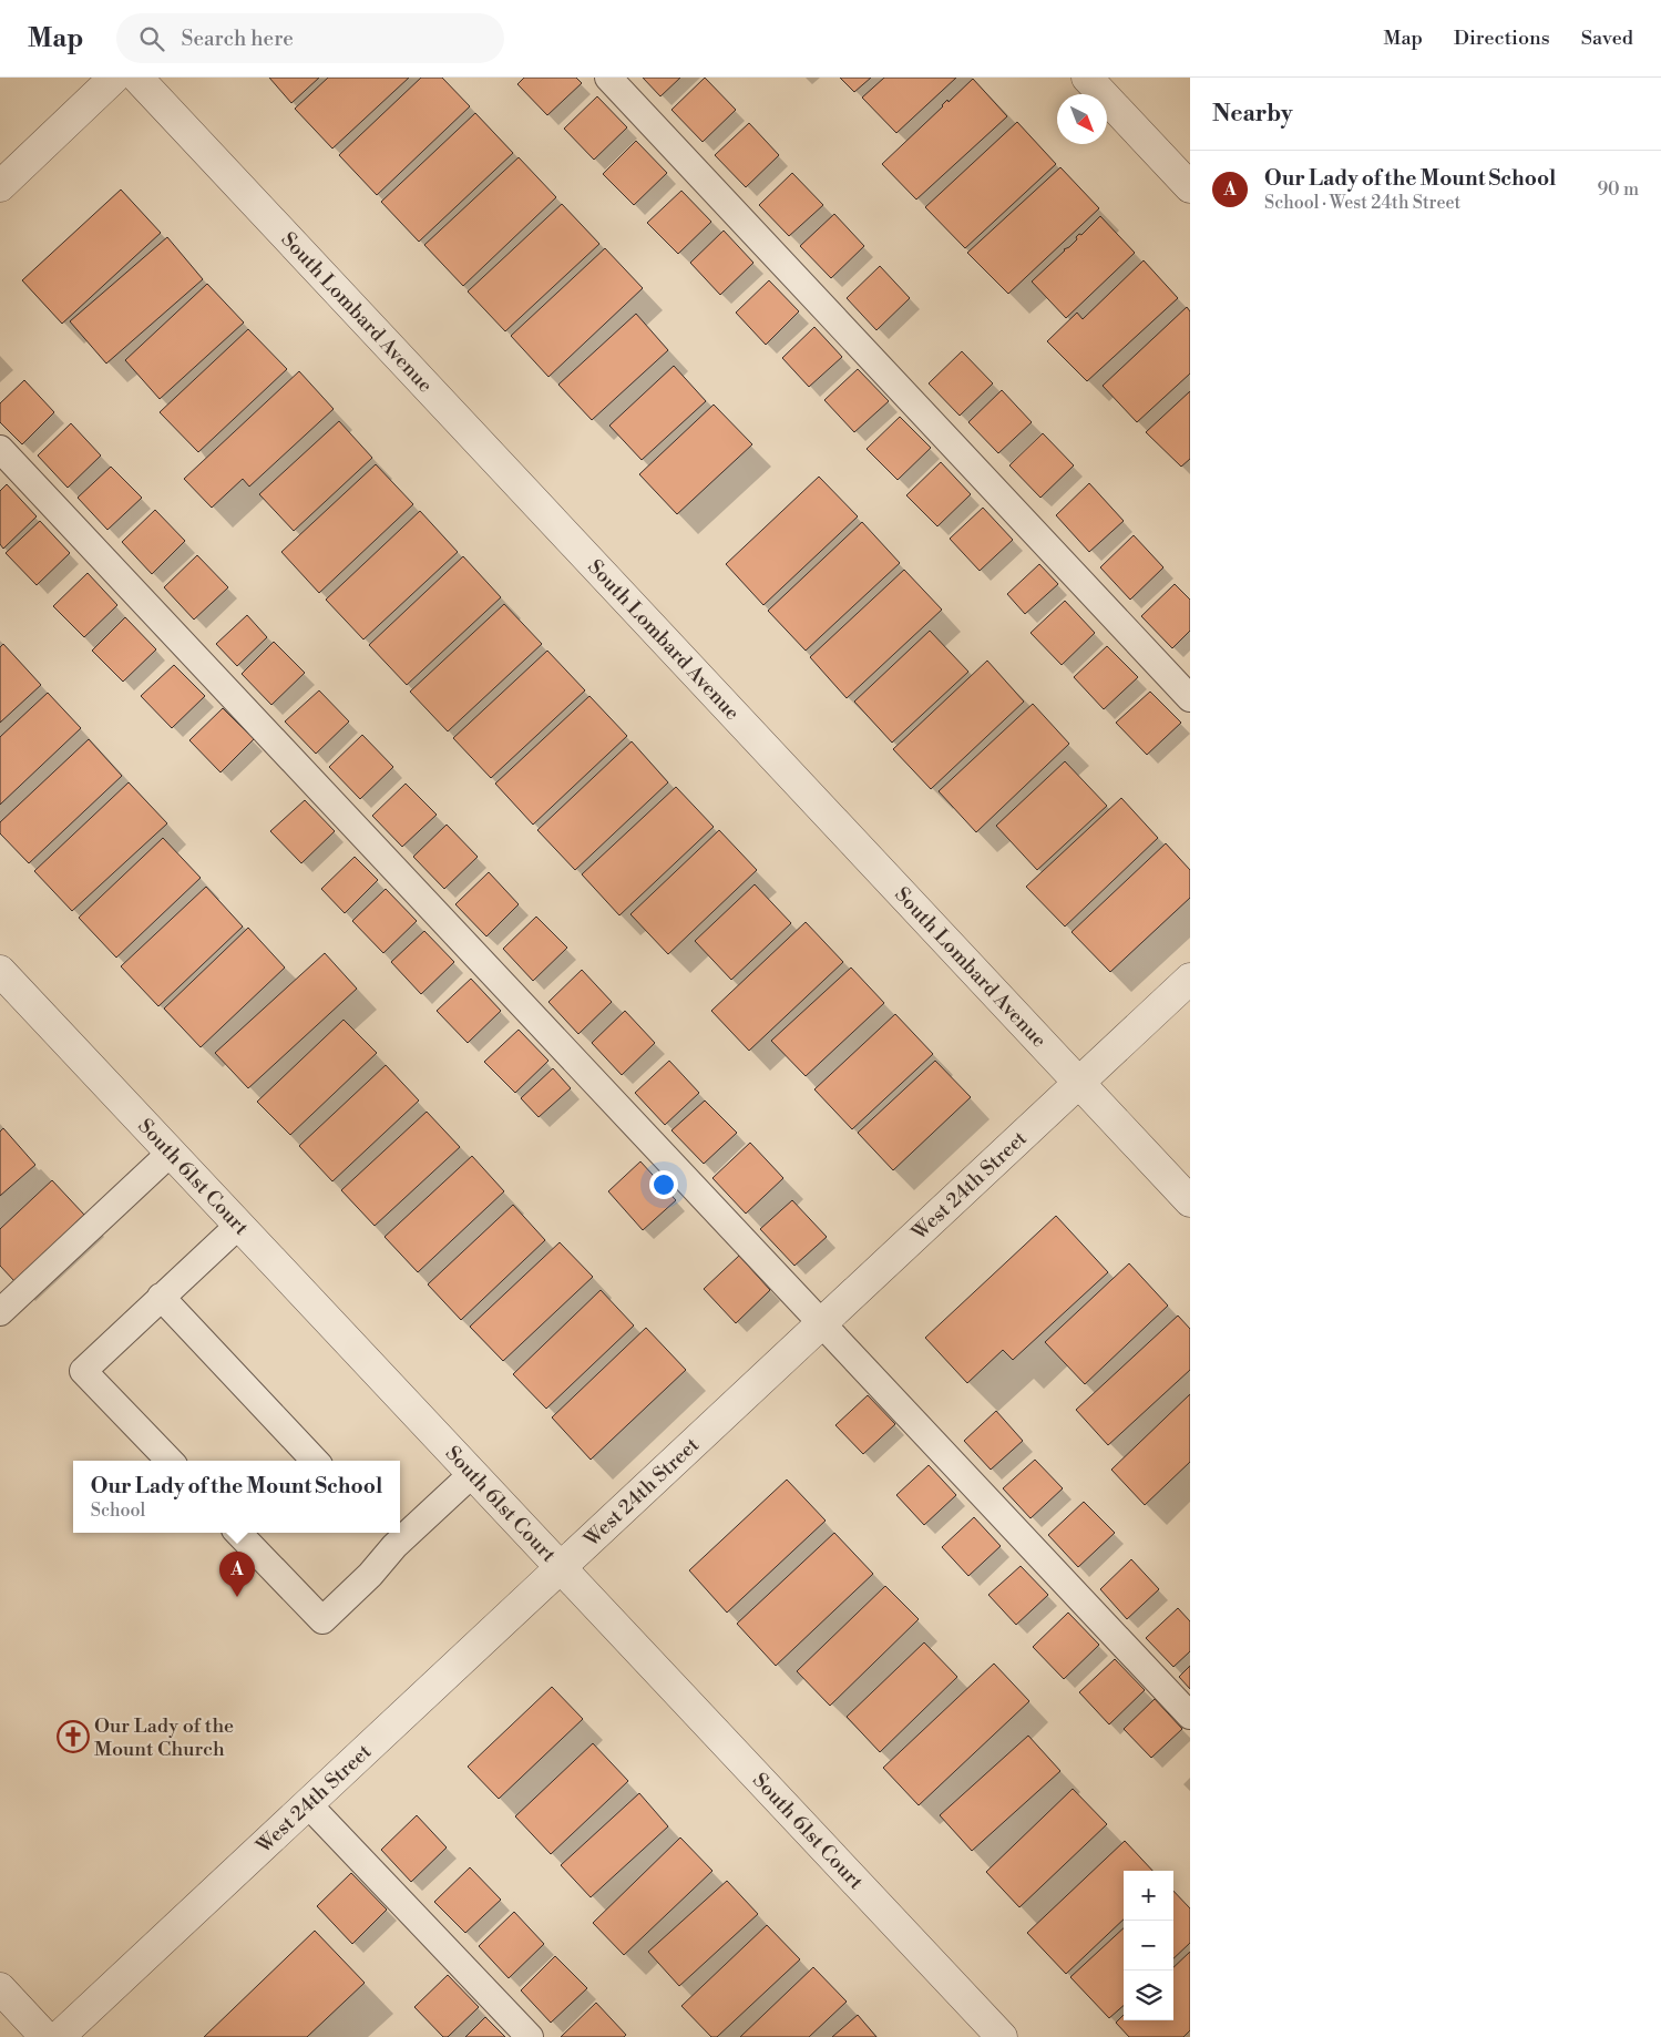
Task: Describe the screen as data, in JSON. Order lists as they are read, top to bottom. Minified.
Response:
{"streets":{"street":["South Lombard Avenue","South 61st Court","West 24th Street"]},"crossings":[["South Lombard Avenue","West 24th Street"],["South 61st Court","West 24th Street"]],"places":{"church":["Our Lady of the Mount Church"]},"north":"bottom right","page":{"header":"Map","search":"Search here","nav":["Map","Directions","Saved"],"heading":"Nearby","list":[{"mark":"A","name":"Our Lady of the Mount School","note":"School · West 24th Street","value":"90 m"}],"popup":["Our Lady of the Mount School","School"],"pins":"A","map_buttons":["+","−"]}}
